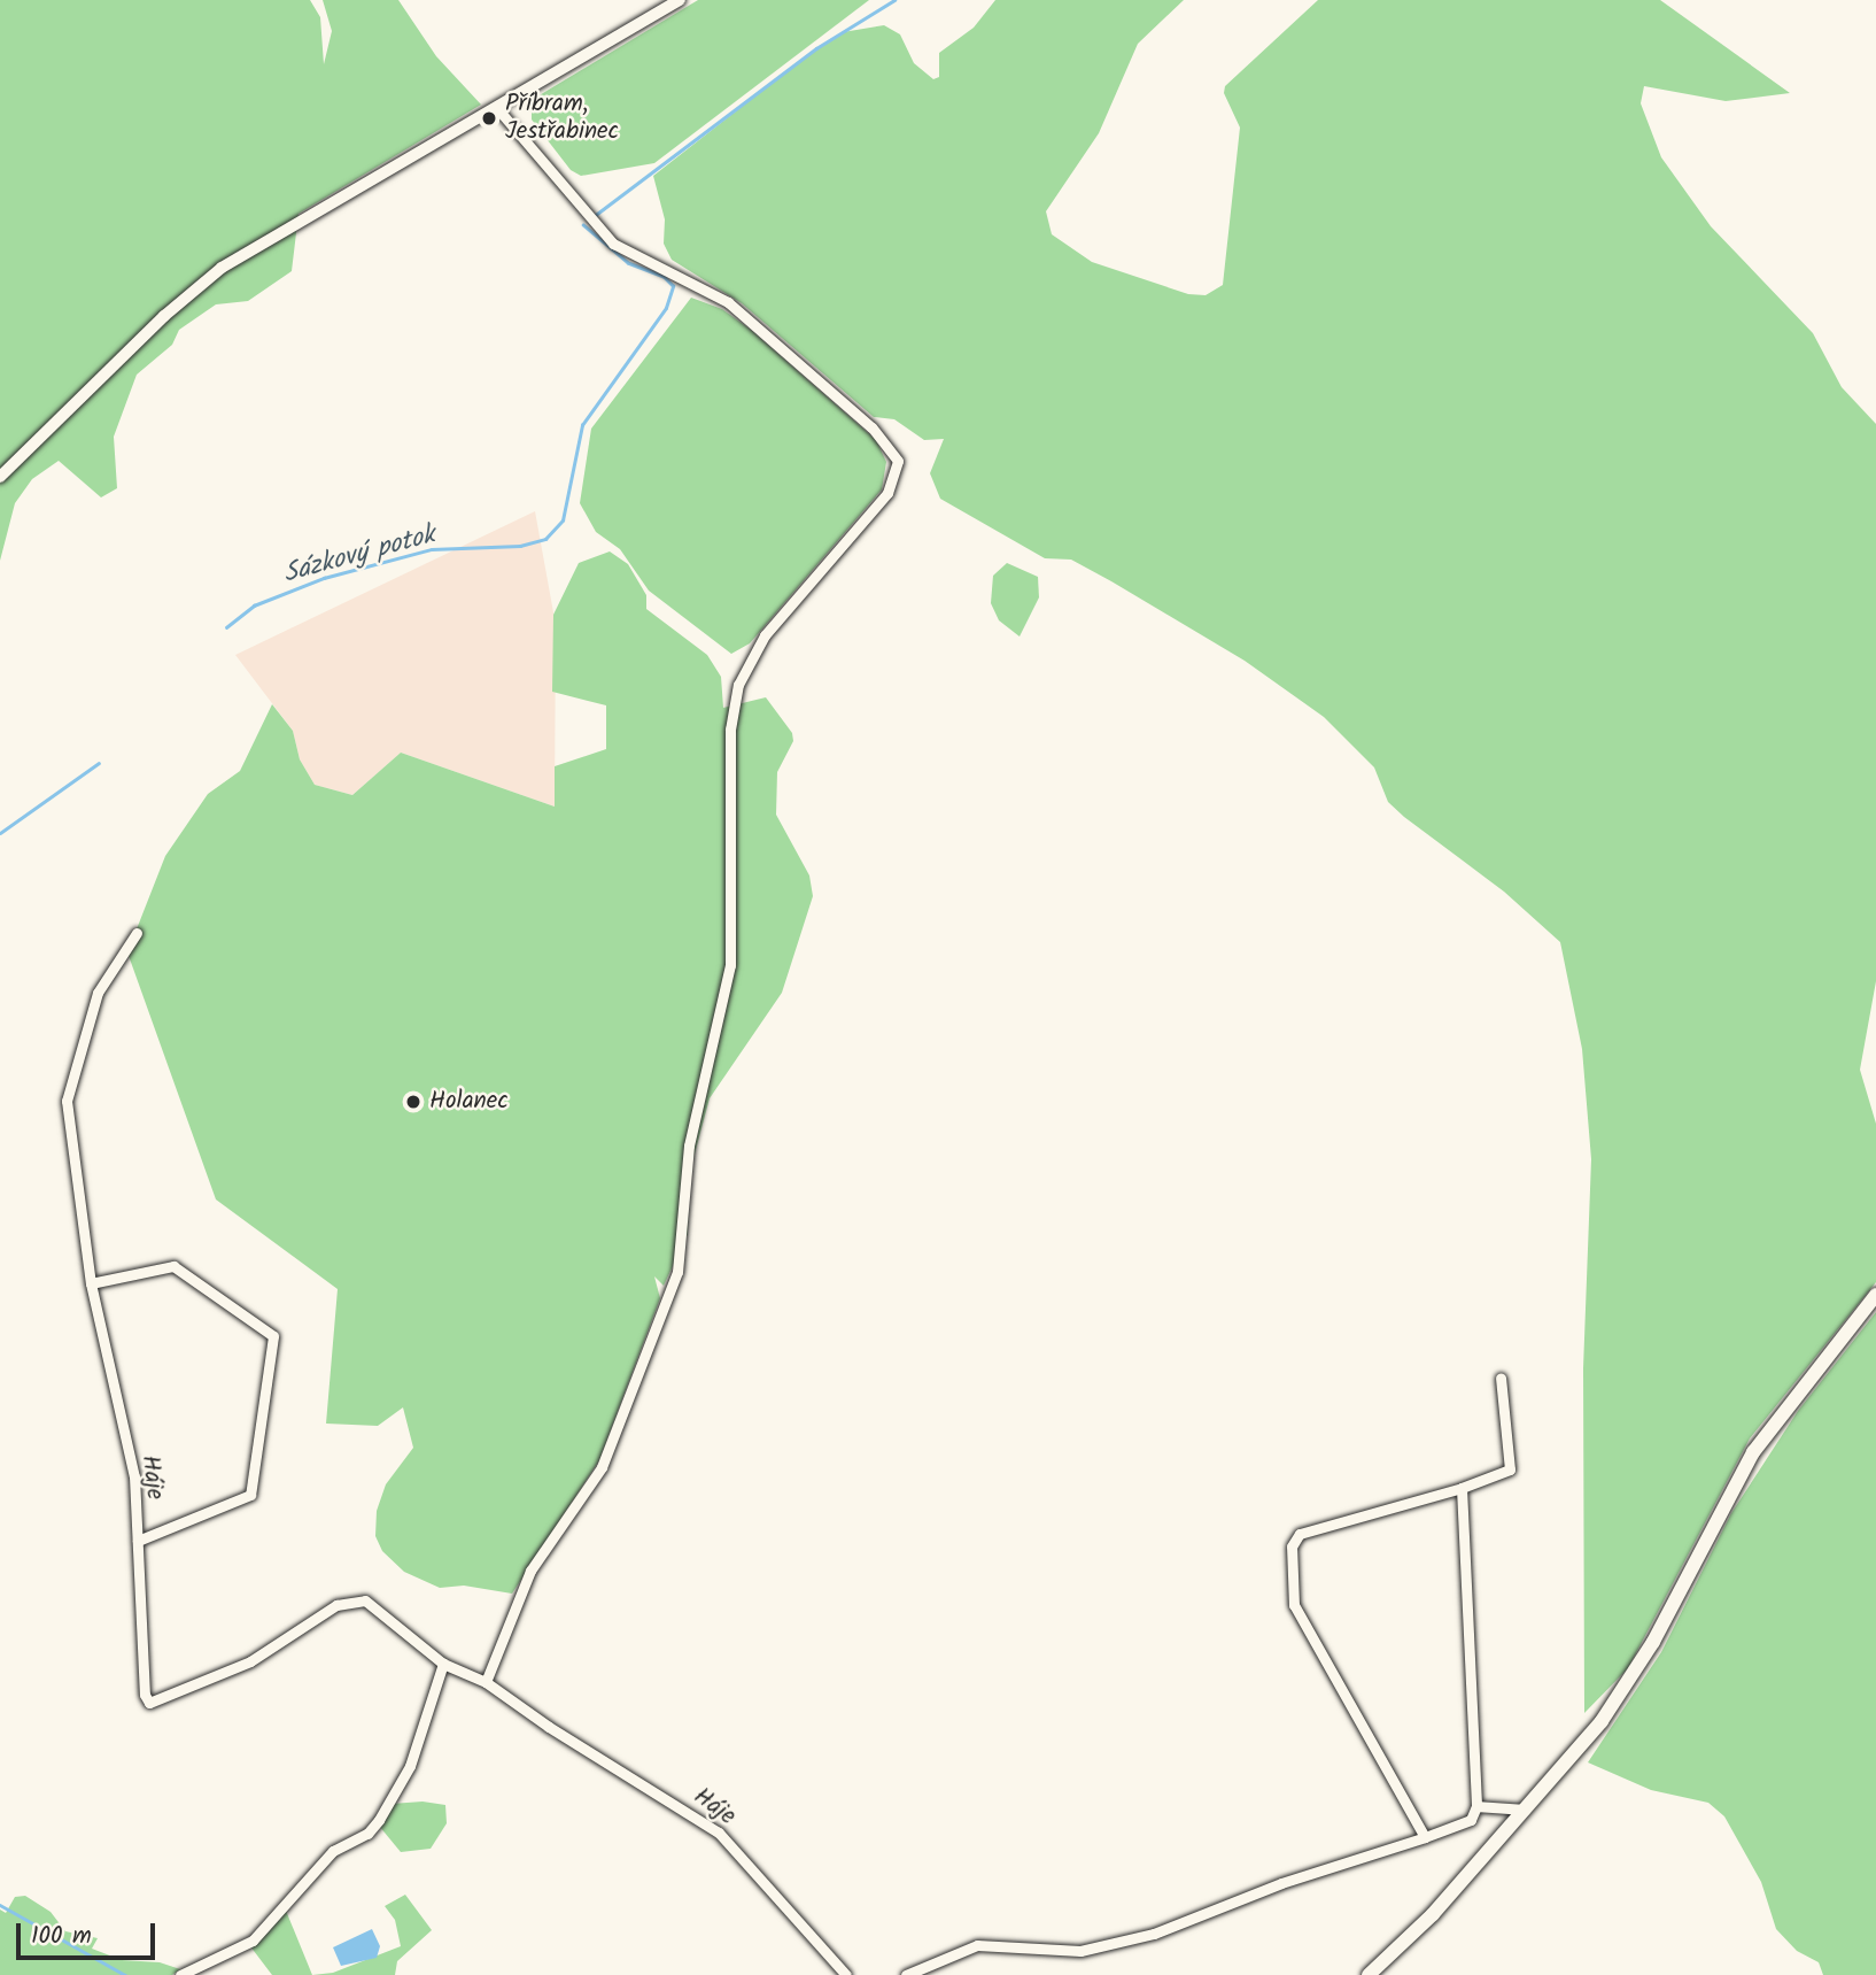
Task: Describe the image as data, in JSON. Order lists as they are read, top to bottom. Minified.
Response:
{"streets":{"street":["Háje"]},"water":["Sázkový potok"],"places":["Příbram, Jestřabinec","Holanec"],"scale_bar":"100 m"}
